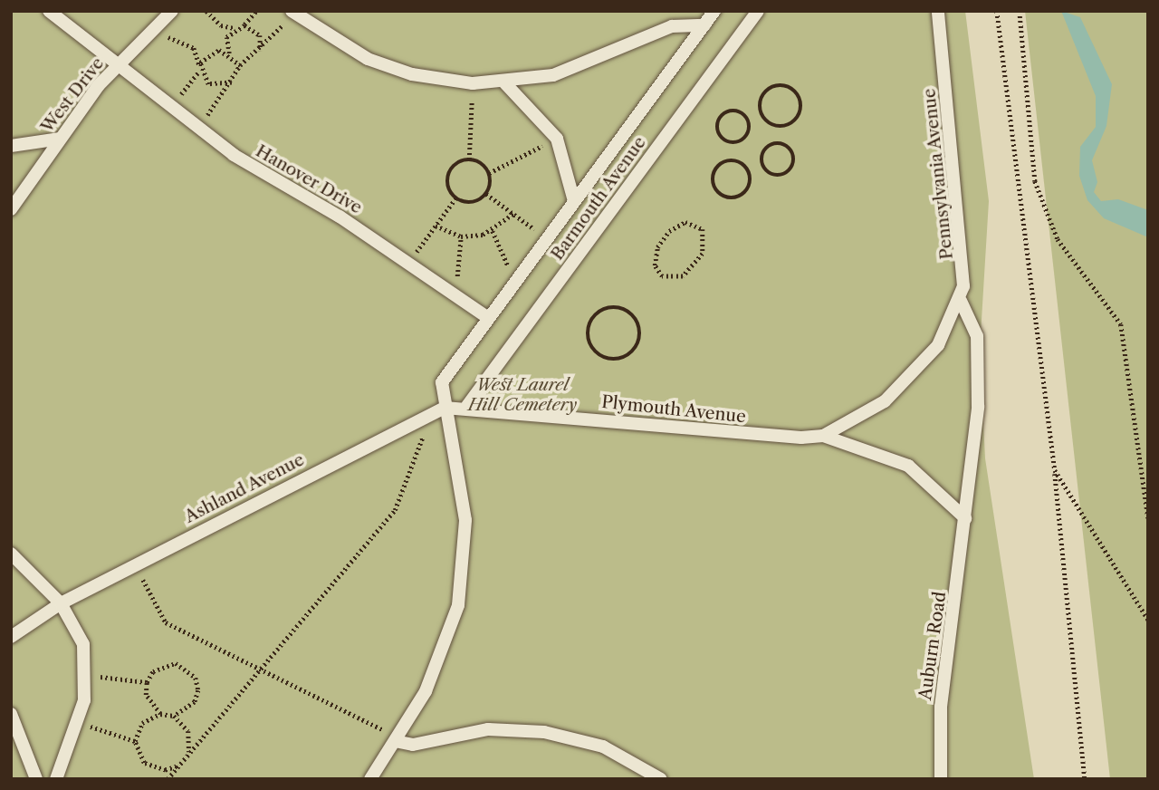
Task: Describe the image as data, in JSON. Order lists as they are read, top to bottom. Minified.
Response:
{"streets":{"lane":["West Drive","Pennsylvania Avenue","Hanover Drive","Barmouth Avenue","Plymouth Avenue","Ashland Avenue","Auburn Road"]},"crossings":[["West Drive","Hanover Drive"],["Hanover Drive","Barmouth Avenue"],["Barmouth Avenue","Plymouth Avenue"],["Barmouth Avenue","Ashland Avenue"],["Plymouth Avenue","Ashland Avenue"],["Plymouth Avenue","Auburn Road"]],"parks":["West Laurel Hill Cemetery"]}
